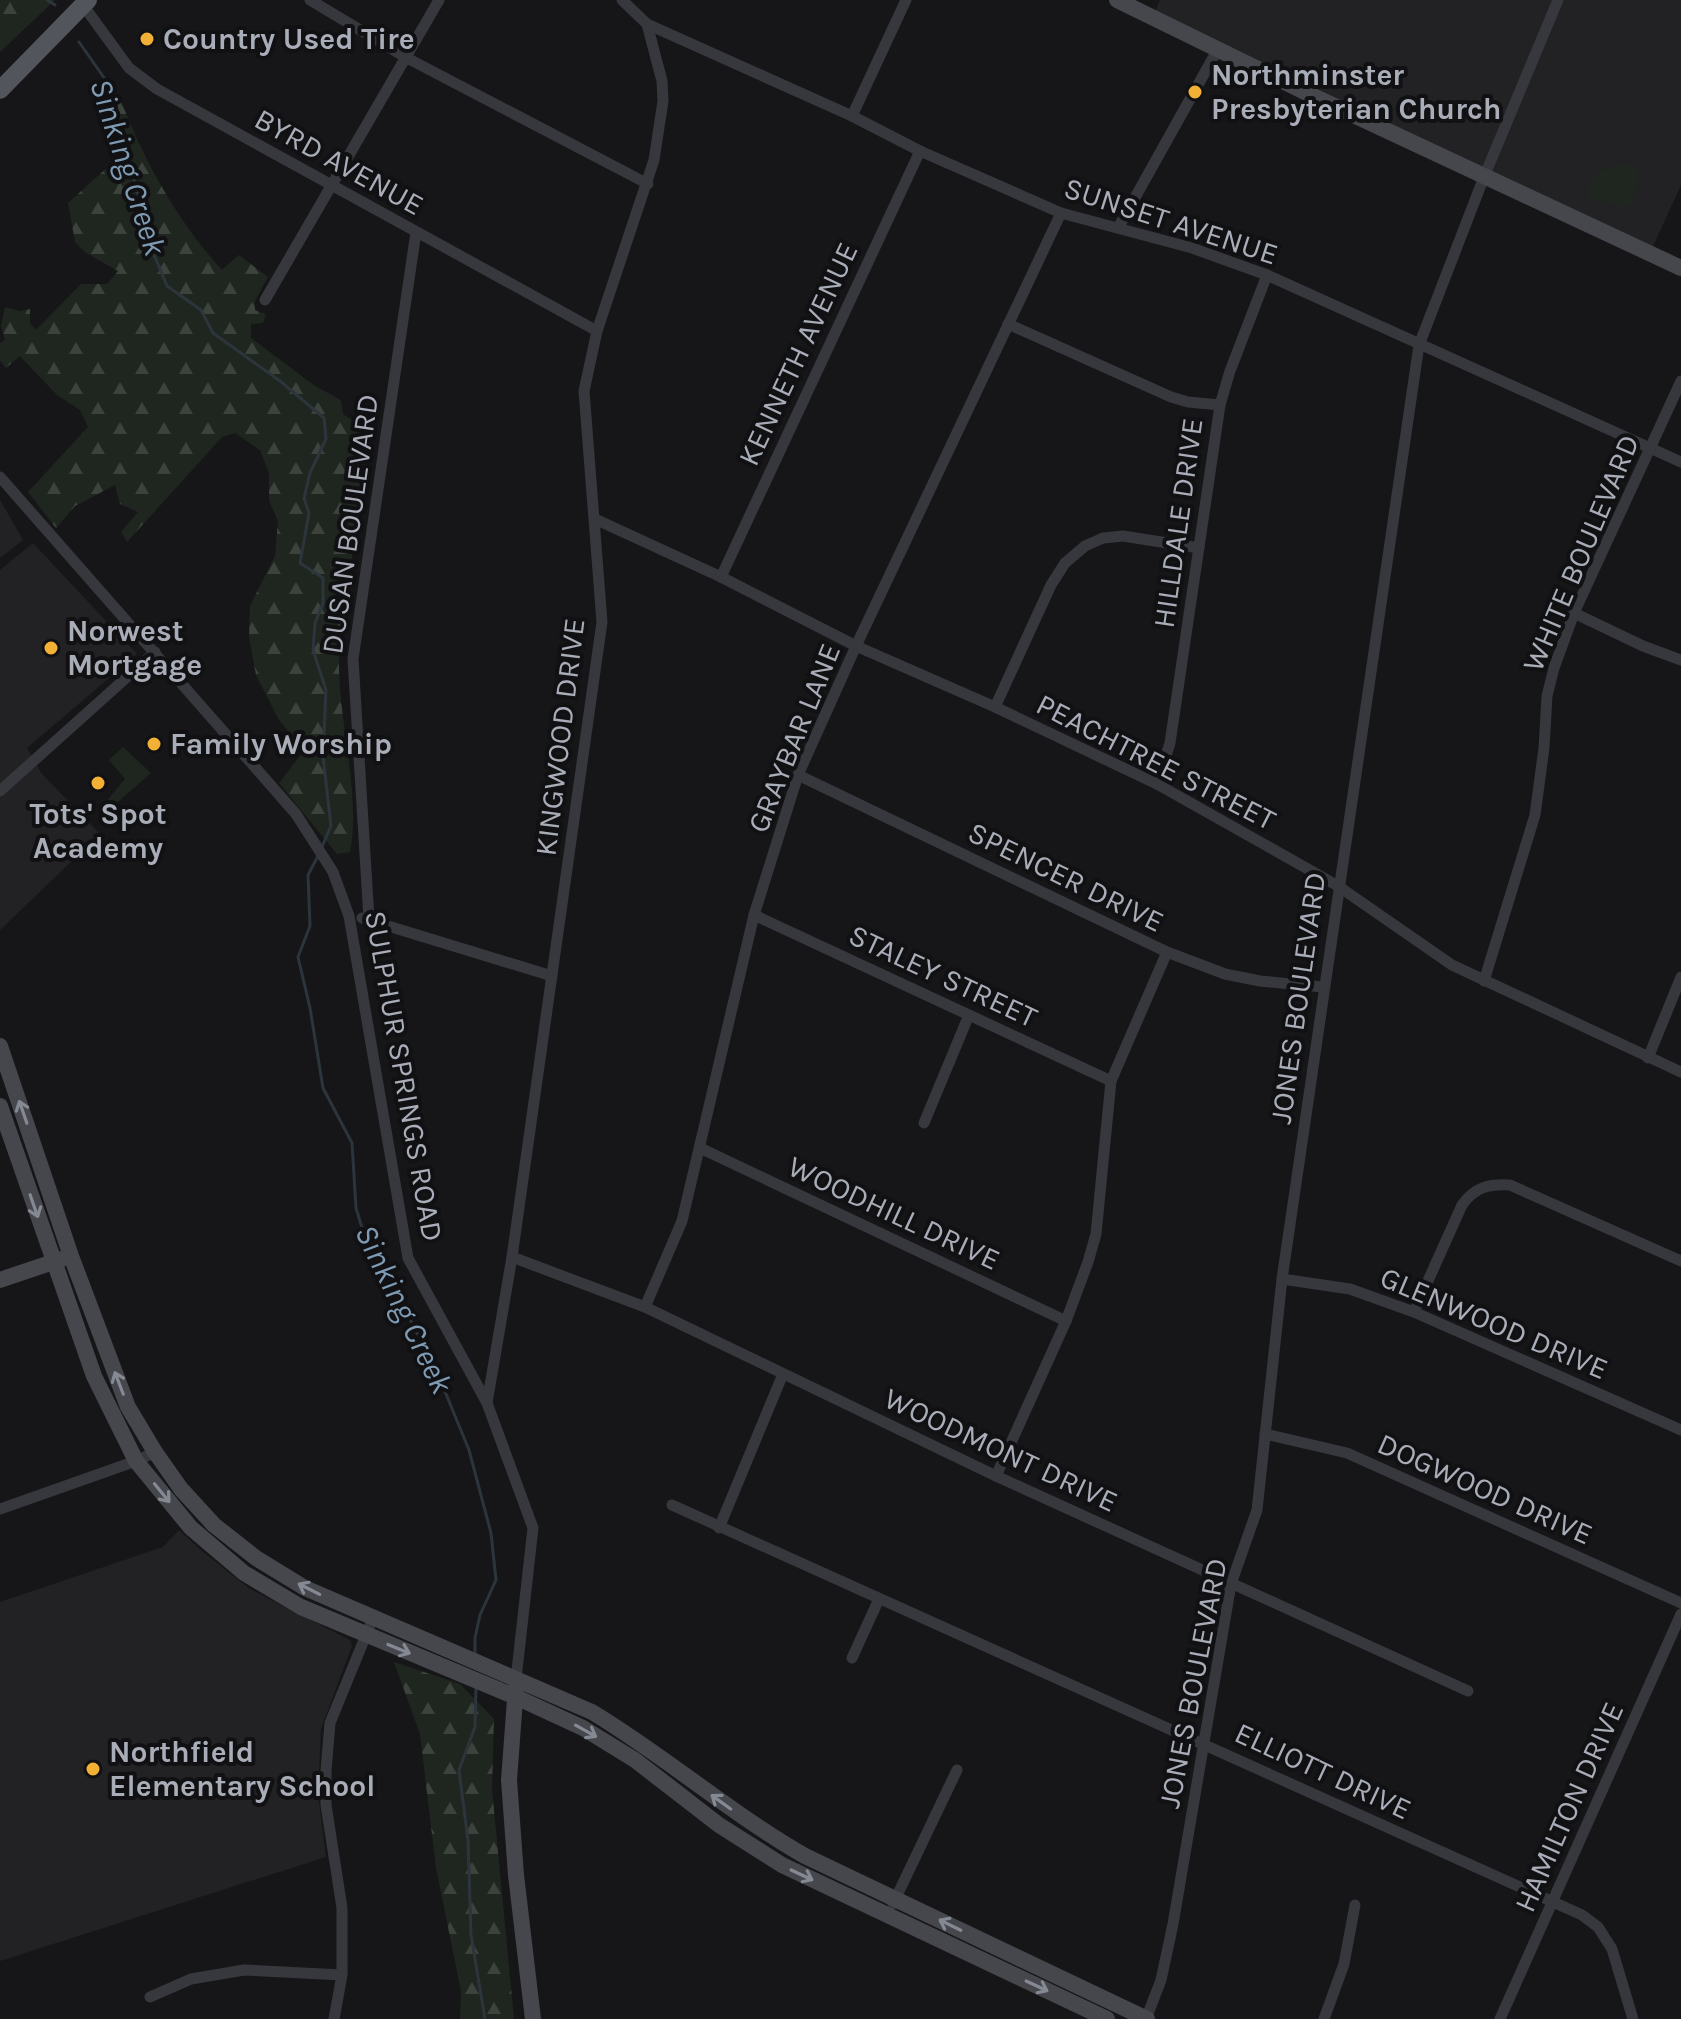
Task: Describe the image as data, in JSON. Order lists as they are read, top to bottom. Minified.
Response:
{"streets":{"main road":["SULPHUR SPRINGS ROAD"],"street":["BYRD AVENUE","SUNSET AVENUE","KENNETH AVENUE","HILLDALE DRIVE","DUSAN BOULEVARD","WHITE BOULEVARD","KINGWOOD DRIVE","GRAYBAR LANE","PEACHTREE STREET","SPENCER DRIVE","STALEY STREET","JONES BOULEVARD","WOODHILL DRIVE","GLENWOOD DRIVE","WOODMONT DRIVE","DOGWOOD DRIVE","ELLIOTT DRIVE","HAMILTON DRIVE"]},"crossings":[["BYRD AVENUE","DUSAN BOULEVARD"],["BYRD AVENUE","KINGWOOD DRIVE"],["SUNSET AVENUE","KENNETH AVENUE"],["SUNSET AVENUE","HILLDALE DRIVE"],["SUNSET AVENUE","WHITE BOULEVARD"],["SUNSET AVENUE","KINGWOOD DRIVE"],["SUNSET AVENUE","GRAYBAR LANE"],["SUNSET AVENUE","JONES BOULEVARD"],["KENNETH AVENUE","PEACHTREE STREET"],["HILLDALE DRIVE","PEACHTREE STREET"],["WHITE BOULEVARD","PEACHTREE STREET"],["KINGWOOD DRIVE","PEACHTREE STREET"],["KINGWOOD DRIVE","SULPHUR SPRINGS ROAD"],["KINGWOOD DRIVE","WOODMONT DRIVE"],["GRAYBAR LANE","PEACHTREE STREET"],["GRAYBAR LANE","SPENCER DRIVE"],["GRAYBAR LANE","STALEY STREET"],["GRAYBAR LANE","WOODHILL DRIVE"],["GRAYBAR LANE","WOODMONT DRIVE"],["PEACHTREE STREET","JONES BOULEVARD"],["SPENCER DRIVE","JONES BOULEVARD"],["JONES BOULEVARD","GLENWOOD DRIVE"],["JONES BOULEVARD","WOODMONT DRIVE"],["JONES BOULEVARD","DOGWOOD DRIVE"],["JONES BOULEVARD","ELLIOTT DRIVE"],["ELLIOTT DRIVE","HAMILTON DRIVE"]],"water":["Sinking Creek"],"places":["Country Used Tire","Northminster Presbyterian Church","Norwest Mortgage","Family Worship","Tots' Spot Academy","Northfield Elementary School"]}
